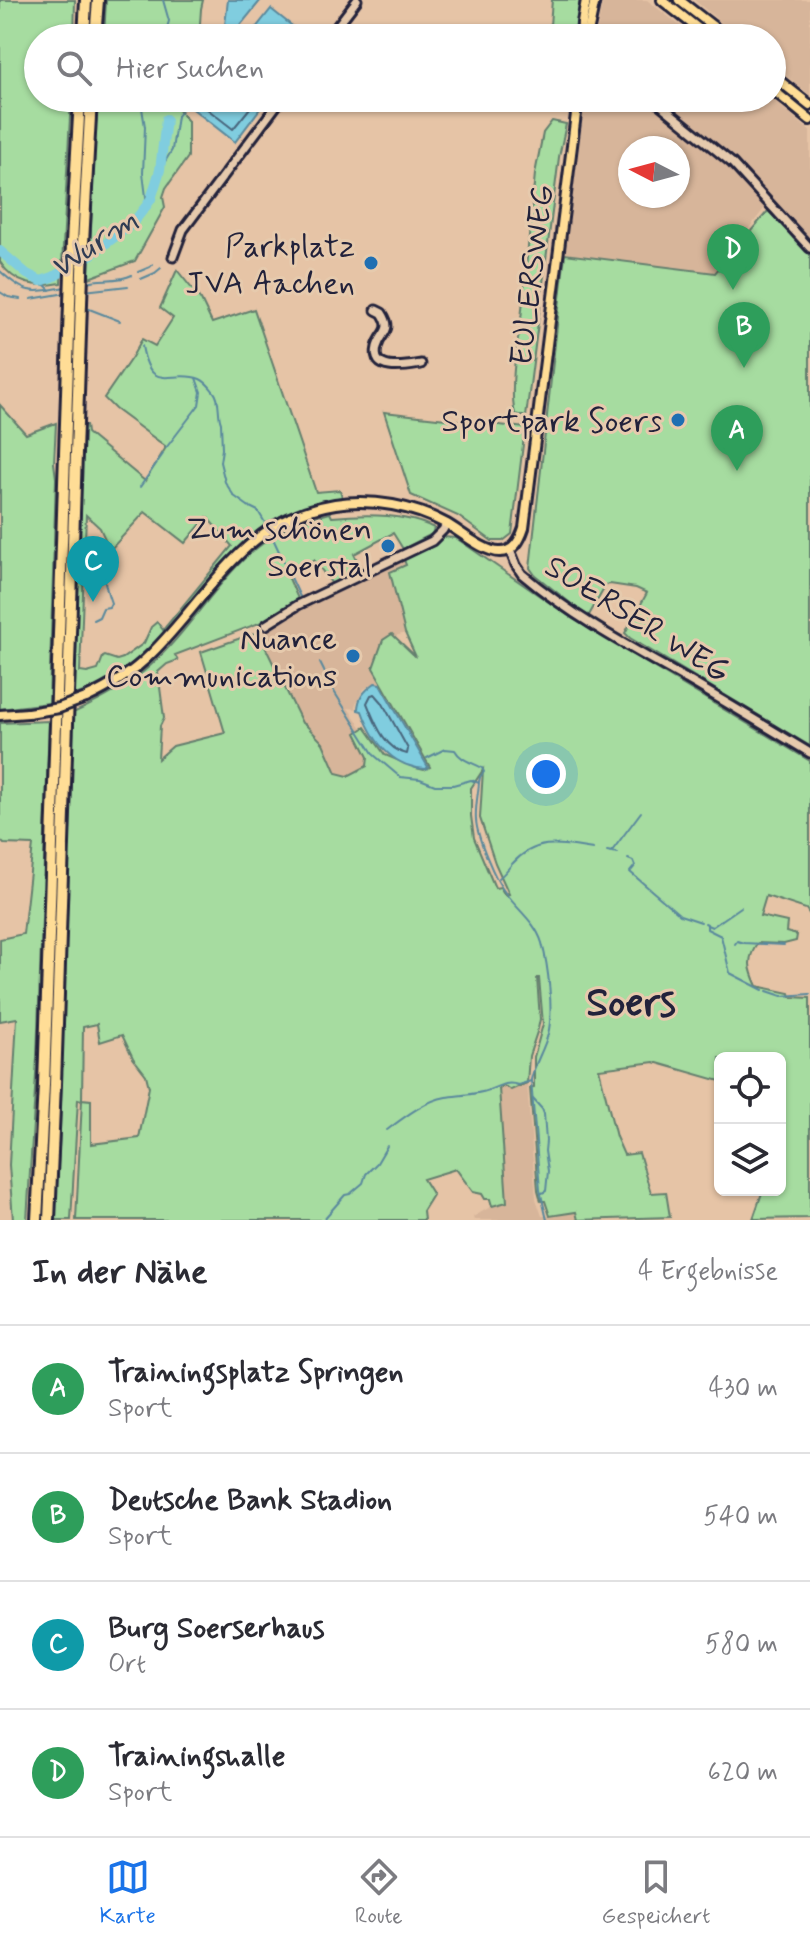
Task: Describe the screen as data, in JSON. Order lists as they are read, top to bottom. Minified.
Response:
{"streets":{"main road":["EULERSWEG","SOERSER WEG"]},"crossings":[["EULERSWEG","SOERSER WEG"]],"districts":["Soers"],"water":["Wurm"],"places":["Parkplatz JVA Aachen","Sportpark Soers","Zum schönen Soerstal","Nuance Communications"],"north":"left","page":{"search":"Hier suchen","pins":["D","B","A","C"],"heading":["In der Nähe","4 Ergebnisse"],"list":[{"mark":"A","name":"Trainingsplatz Springen","note":"Sport","value":"430 m"},{"mark":"B","name":"Deutsche Bank Stadion","note":"Sport","value":"540 m"},{"mark":"C","name":"Burg Soerserhaus","note":"Ort","value":"580 m"},{"mark":"D","name":"Trainingshalle","note":"Sport","value":"620 m"}],"nav":["Karte","Route","Gespeichert"]}}
